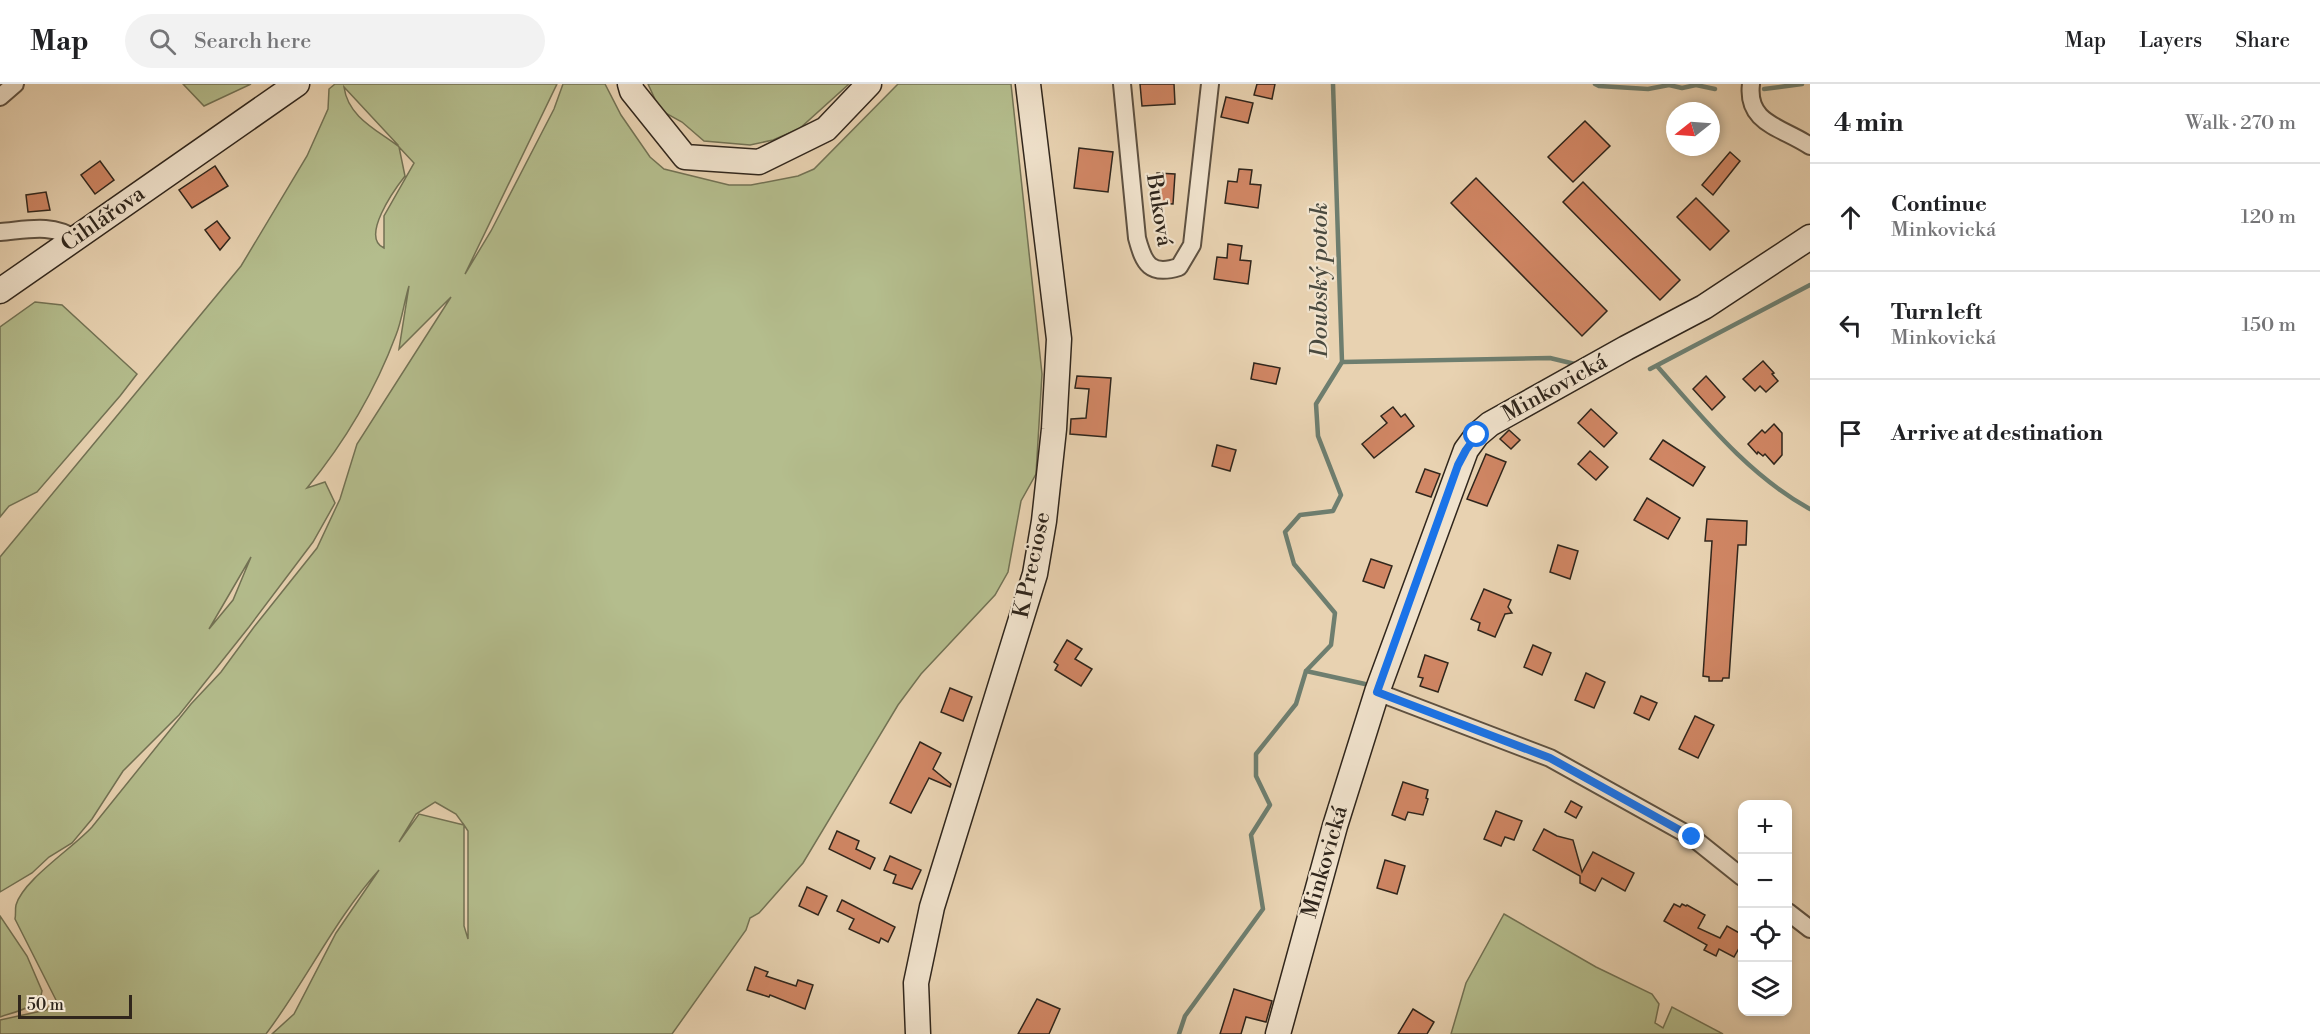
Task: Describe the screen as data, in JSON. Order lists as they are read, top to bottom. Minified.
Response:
{"streets":{"street":["Buková","Cihlářova","Minkovická","K Preciose"]},"water":["Doubský potok"],"scale_bar":"50 m","north":"left","page":{"header":"Map","search":"Search here","nav":["Map","Layers","Share"],"heading":["4 min","Walk · 270 m"],"list":[["Continue","Minkovická","120 m"],["Turn left","Minkovická","150 m"],"Arrive at destination"],"map_buttons":["+","−"],"scale":"50 m"}}
